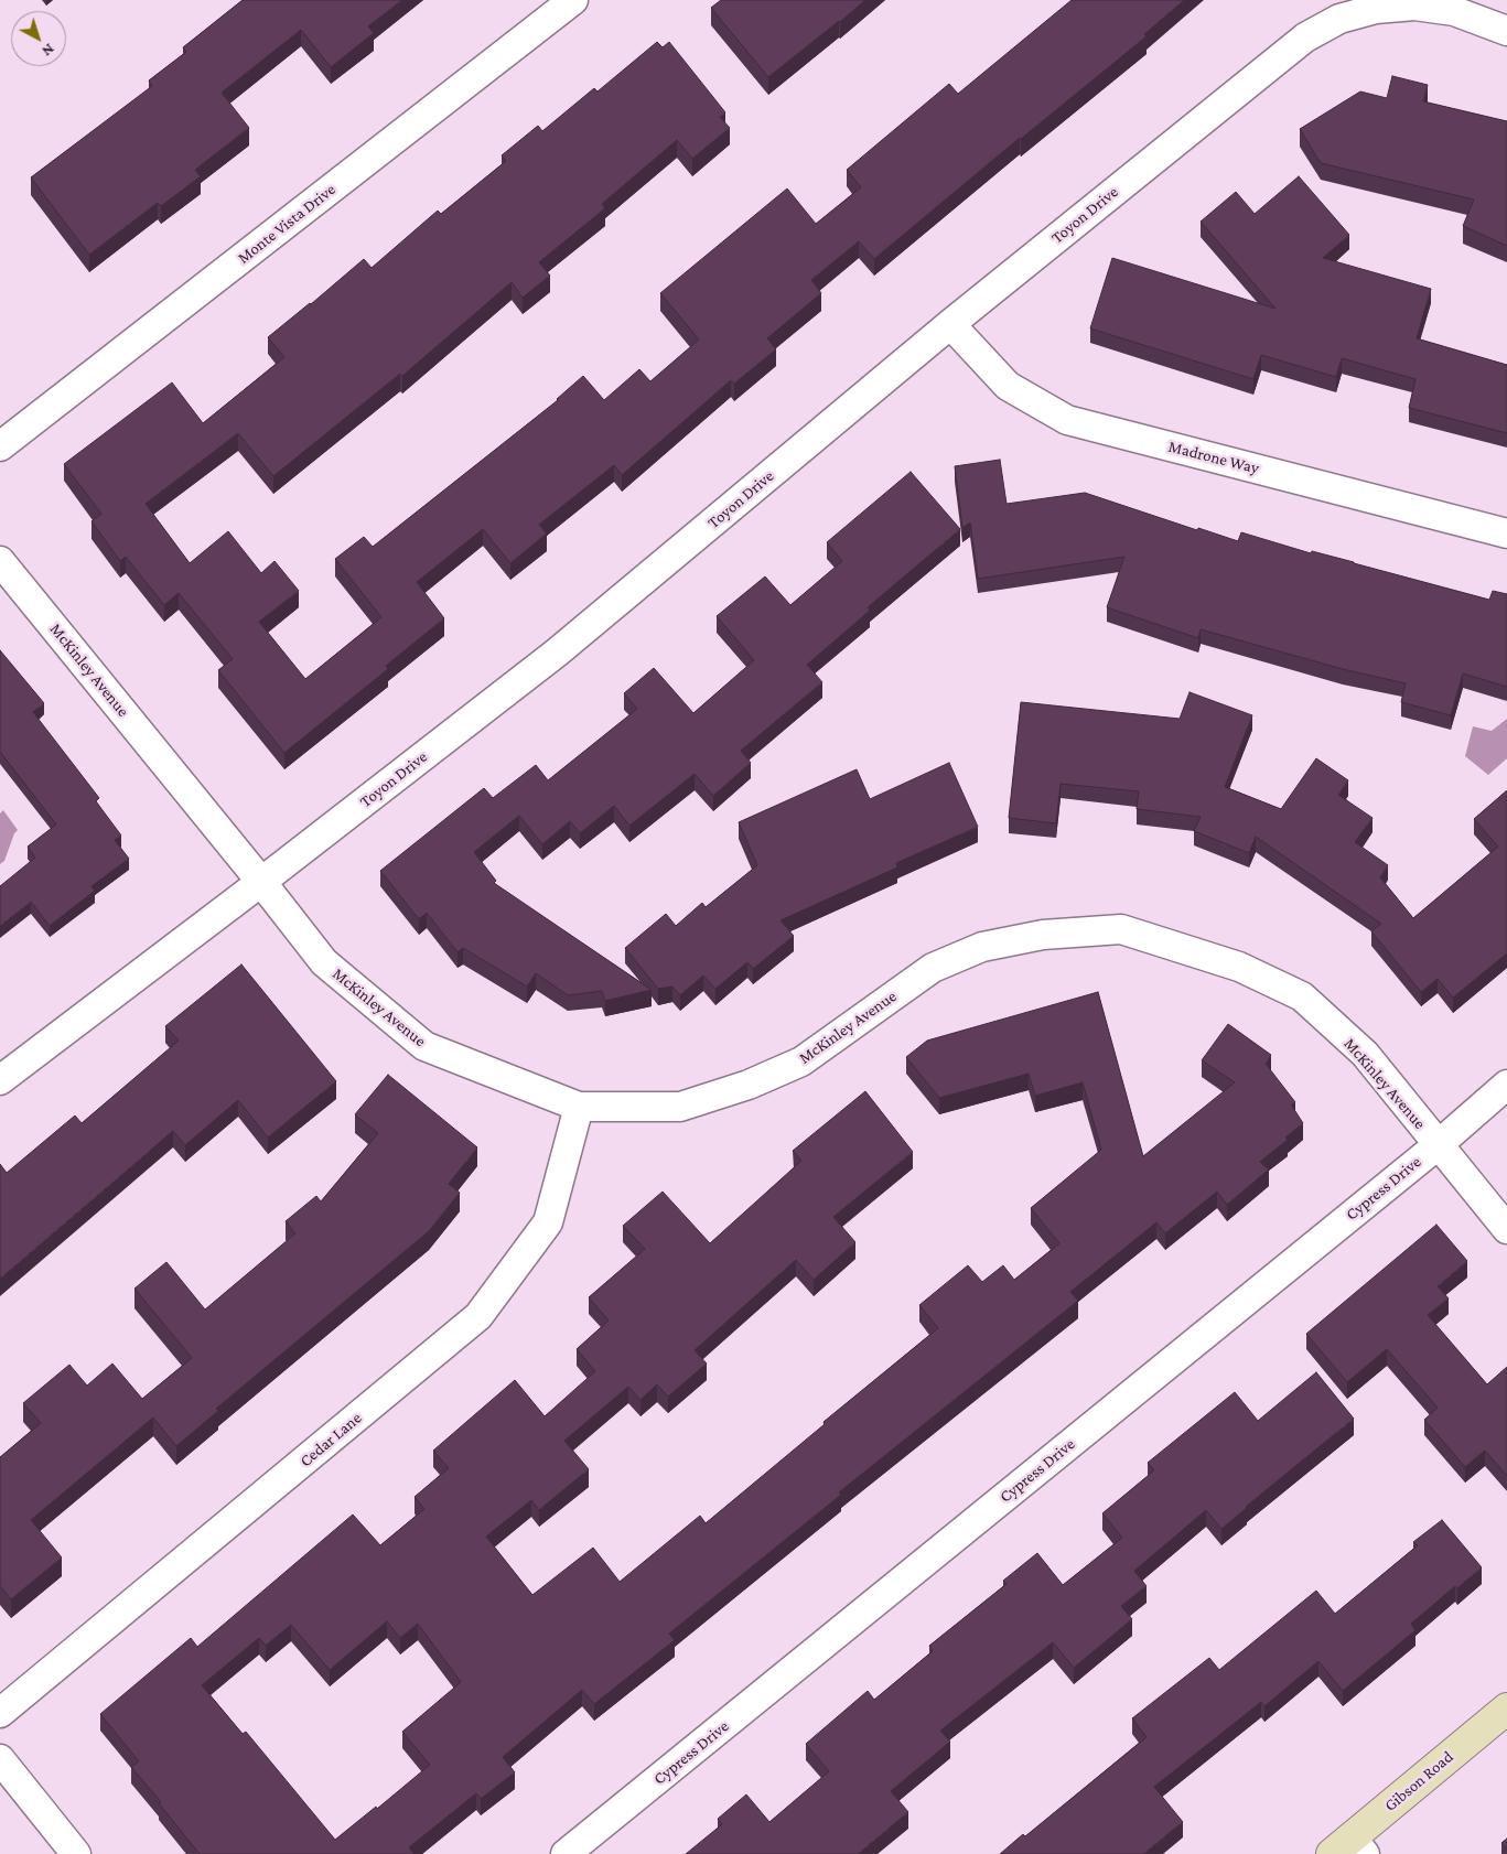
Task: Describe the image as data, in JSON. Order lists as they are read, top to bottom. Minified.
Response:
{"streets":{"main road":["Gibson Road"],"street":["Toyon Drive","Monte Vista Drive","Madrone Way","McKinley Avenue","Cypress Drive","Cedar Lane"]},"crossings":[["Toyon Drive","Madrone Way"],["Toyon Drive","McKinley Avenue"],["McKinley Avenue","Cypress Drive"],["McKinley Avenue","Cedar Lane"]],"north":"bottom right"}
